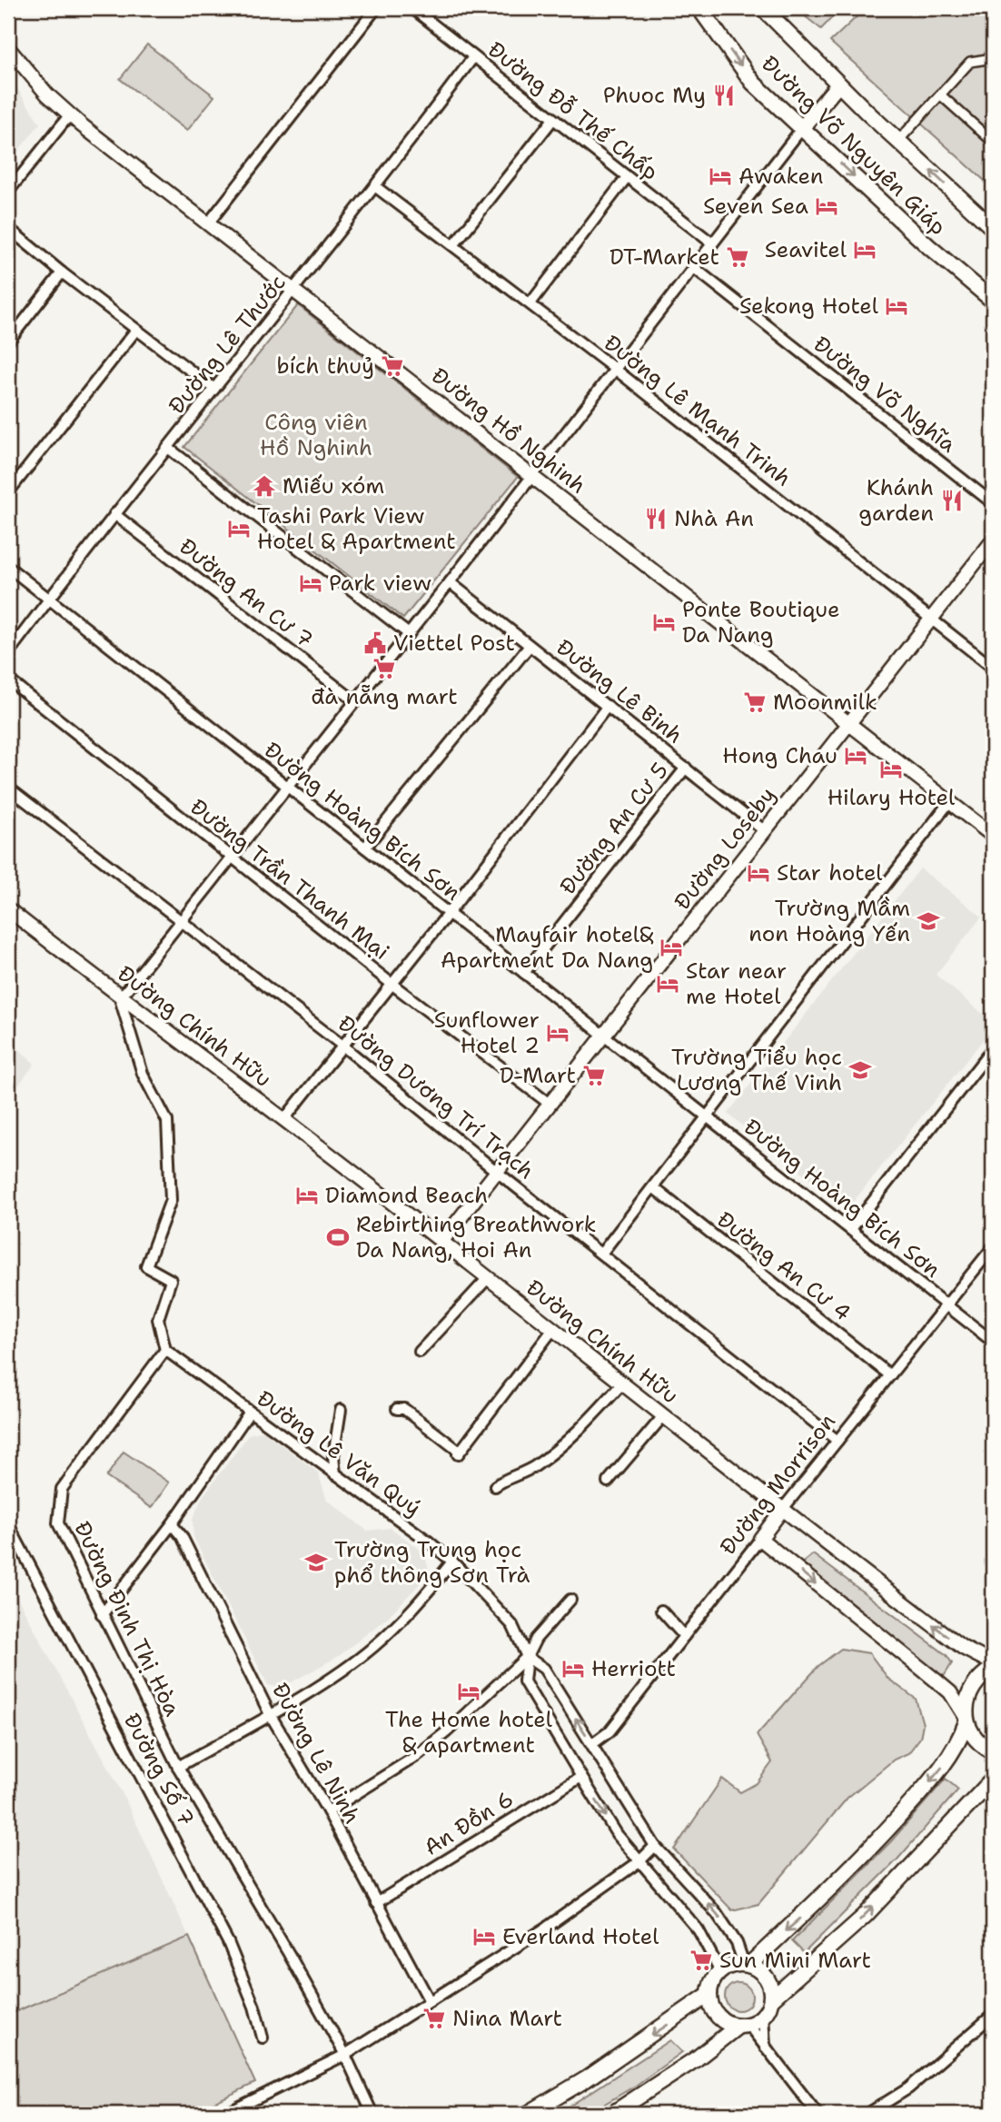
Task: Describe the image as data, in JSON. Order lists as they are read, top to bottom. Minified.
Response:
{"streets":{"main road":["Đường Võ Nguyên Giáp"],"street":["Đường Đỗ Thế Chấp","Đường Lê Thước","Đường Võ Nghĩa","Đường Lê Mạnh Trinh","Đường Hồ Nghinh","Đường An Cư 7","Đường Lê Binh","Đường Hoàng Bích Sơn","Đường An Cư 5","Đường Loseby","Đường Trần Thanh Mại","Đường Chính Hữu","Đường Dương Trí Trạch","Đường An Cư 4","Đường Lê Văn Quý","Đường Morrison","Đường Đinh Thị Hòa","Đường Lê Ninh","Đường Số 7","An Đồn 6"]},"crossings":[["Đường Đỗ Thế Chấp","Đường Lê Thước"],["Đường Lê Thước","Đường Lê Mạnh Trinh"],["Đường Lê Thước","Đường Hồ Nghinh"],["Đường Lê Thước","Đường An Cư 7"],["Đường Lê Thước","Đường Hoàng Bích Sơn"],["Đường Lê Mạnh Trinh","Đường Loseby"],["Đường Hồ Nghinh","Đường Loseby"],["Đường Lê Binh","Đường An Cư 5"],["Đường Lê Binh","Đường Loseby"],["Đường Hoàng Bích Sơn","Đường An Cư 5"],["Đường Hoàng Bích Sơn","Đường Loseby"],["Đường Hoàng Bích Sơn","Đường Morrison"],["Đường Loseby","Đường Trần Thanh Mại"],["Đường Loseby","Đường Chính Hữu"],["Đường Loseby","Đường Dương Trí Trạch"],["Đường Chính Hữu","Đường Morrison"],["Đường Dương Trí Trạch","Đường Morrison"],["Đường An Cư 4","Đường Morrison"],["Đường Lê Văn Quý","Đường Morrison"],["Đường Lê Văn Quý","Đường Đinh Thị Hòa"],["Đường Lê Văn Quý","An Đồn 6"],["Đường Lê Ninh","An Đồn 6"]],"parks":["Công viên Hồ Nghinh"],"places":{"restaurant":["Phuoc My","Khánh garden","Nhà An"],"hotel":["Awaken","Seven Sea","Seavitel","Sekong Hotel","Tashi Park View Hotel & Apartment","Park view","Ponte Boutique Da Nang","Hong Chau","Hilary Hotel","Star hotel","Mayfair hotel& Apartment Da Nang","Star near me Hotel","Sunflower Hotel 2","Diamond Beach","Herriott","The Home hotel & apartment","Everland Hotel"],"supermarket":["DT-Market","bích thuỷ","đà nẵng mart","Moonmilk","D-Mart","Sun Mini Mart","Nina Mart"],"temple":["Miếu xóm"],"public building":["Viettel Post"],"school or university":["Trường Mầm non Hoàng Yến","Trường Tiểu học Lương Thế Vinh","Trường Trung học phổ thông Sơn Trà"],"sports":["Rebirthing Breathwork Da Nang, Hoi An"]}}
